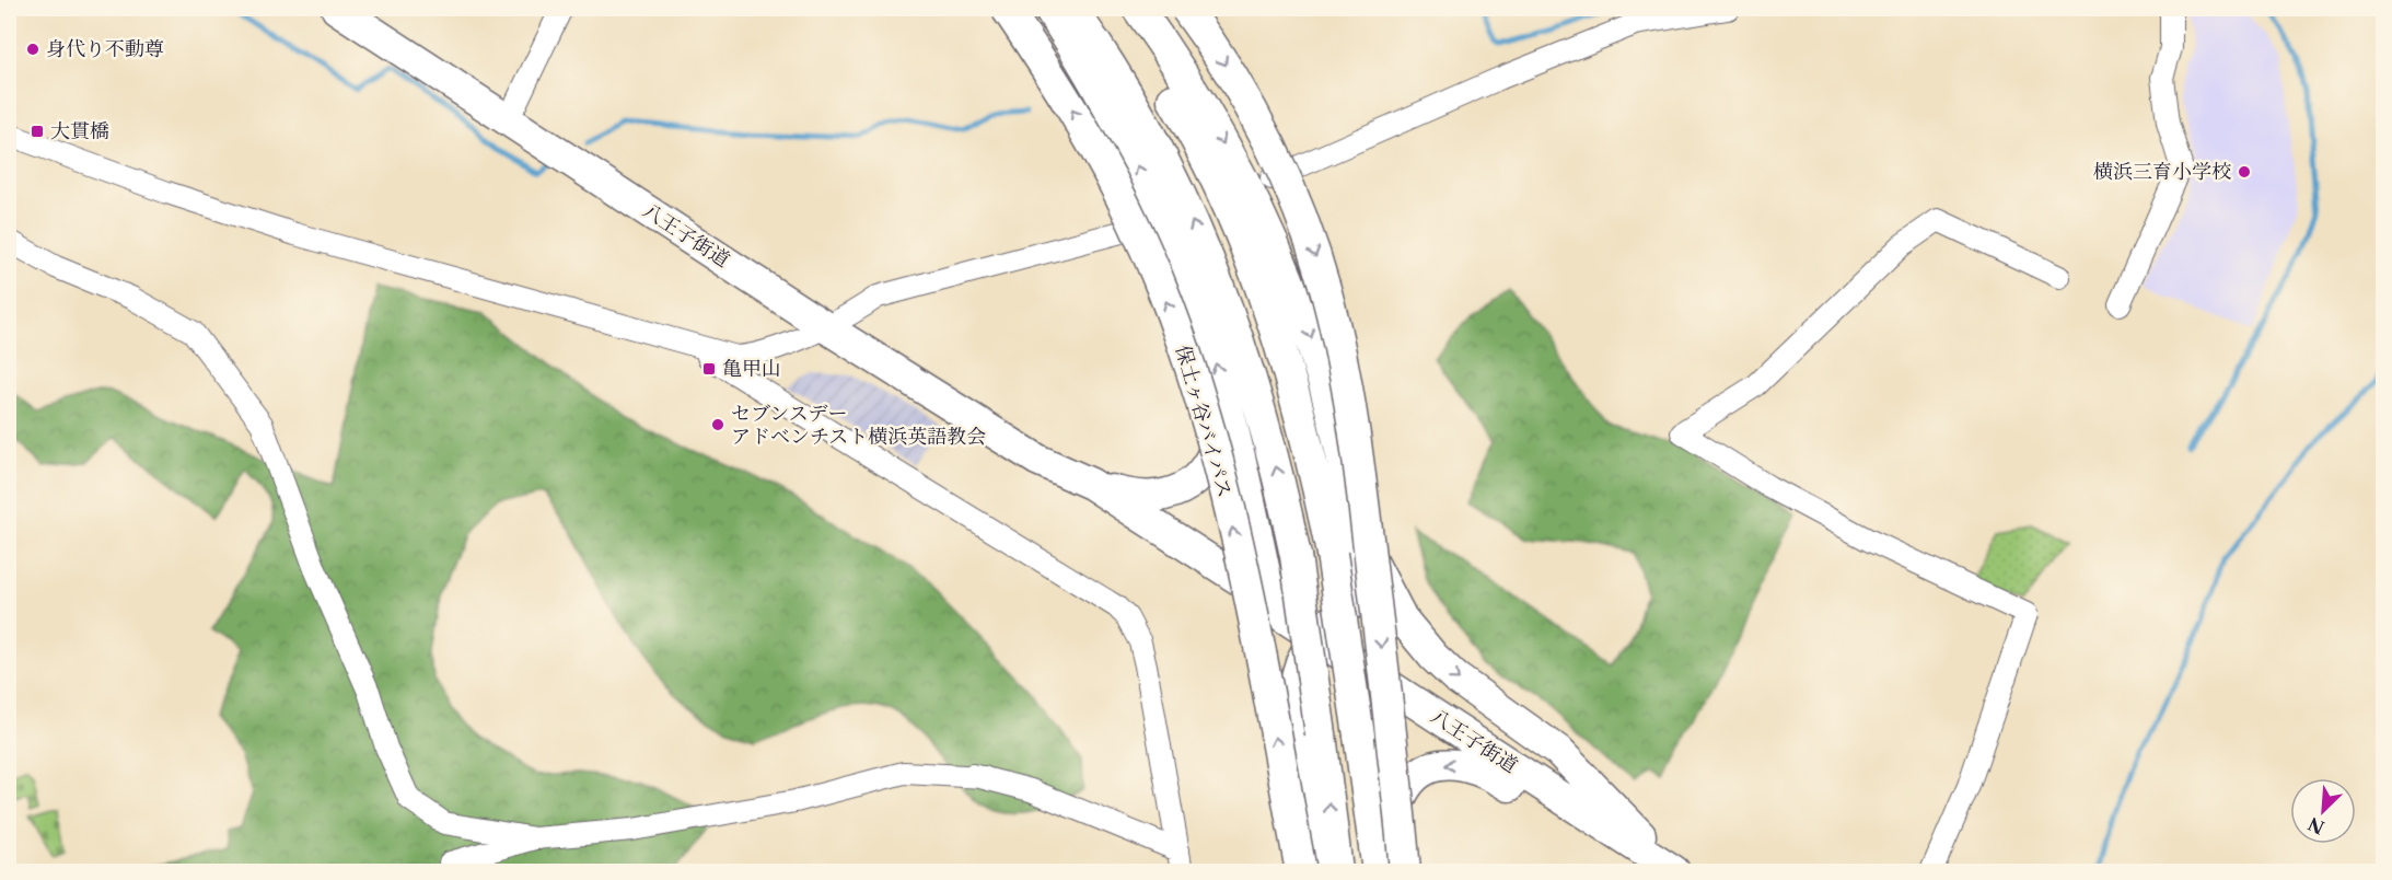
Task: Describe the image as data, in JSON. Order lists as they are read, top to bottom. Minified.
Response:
{"streets":{"highway":["八王子街道","保土ヶ谷バイパス"]},"places":{"other":["身代り不動尊","横浜三育小学校","セブンスデー アドベンチスト横浜英語教会"],"transit":["大貫橋","亀甲山"]},"north":"bottom left"}
